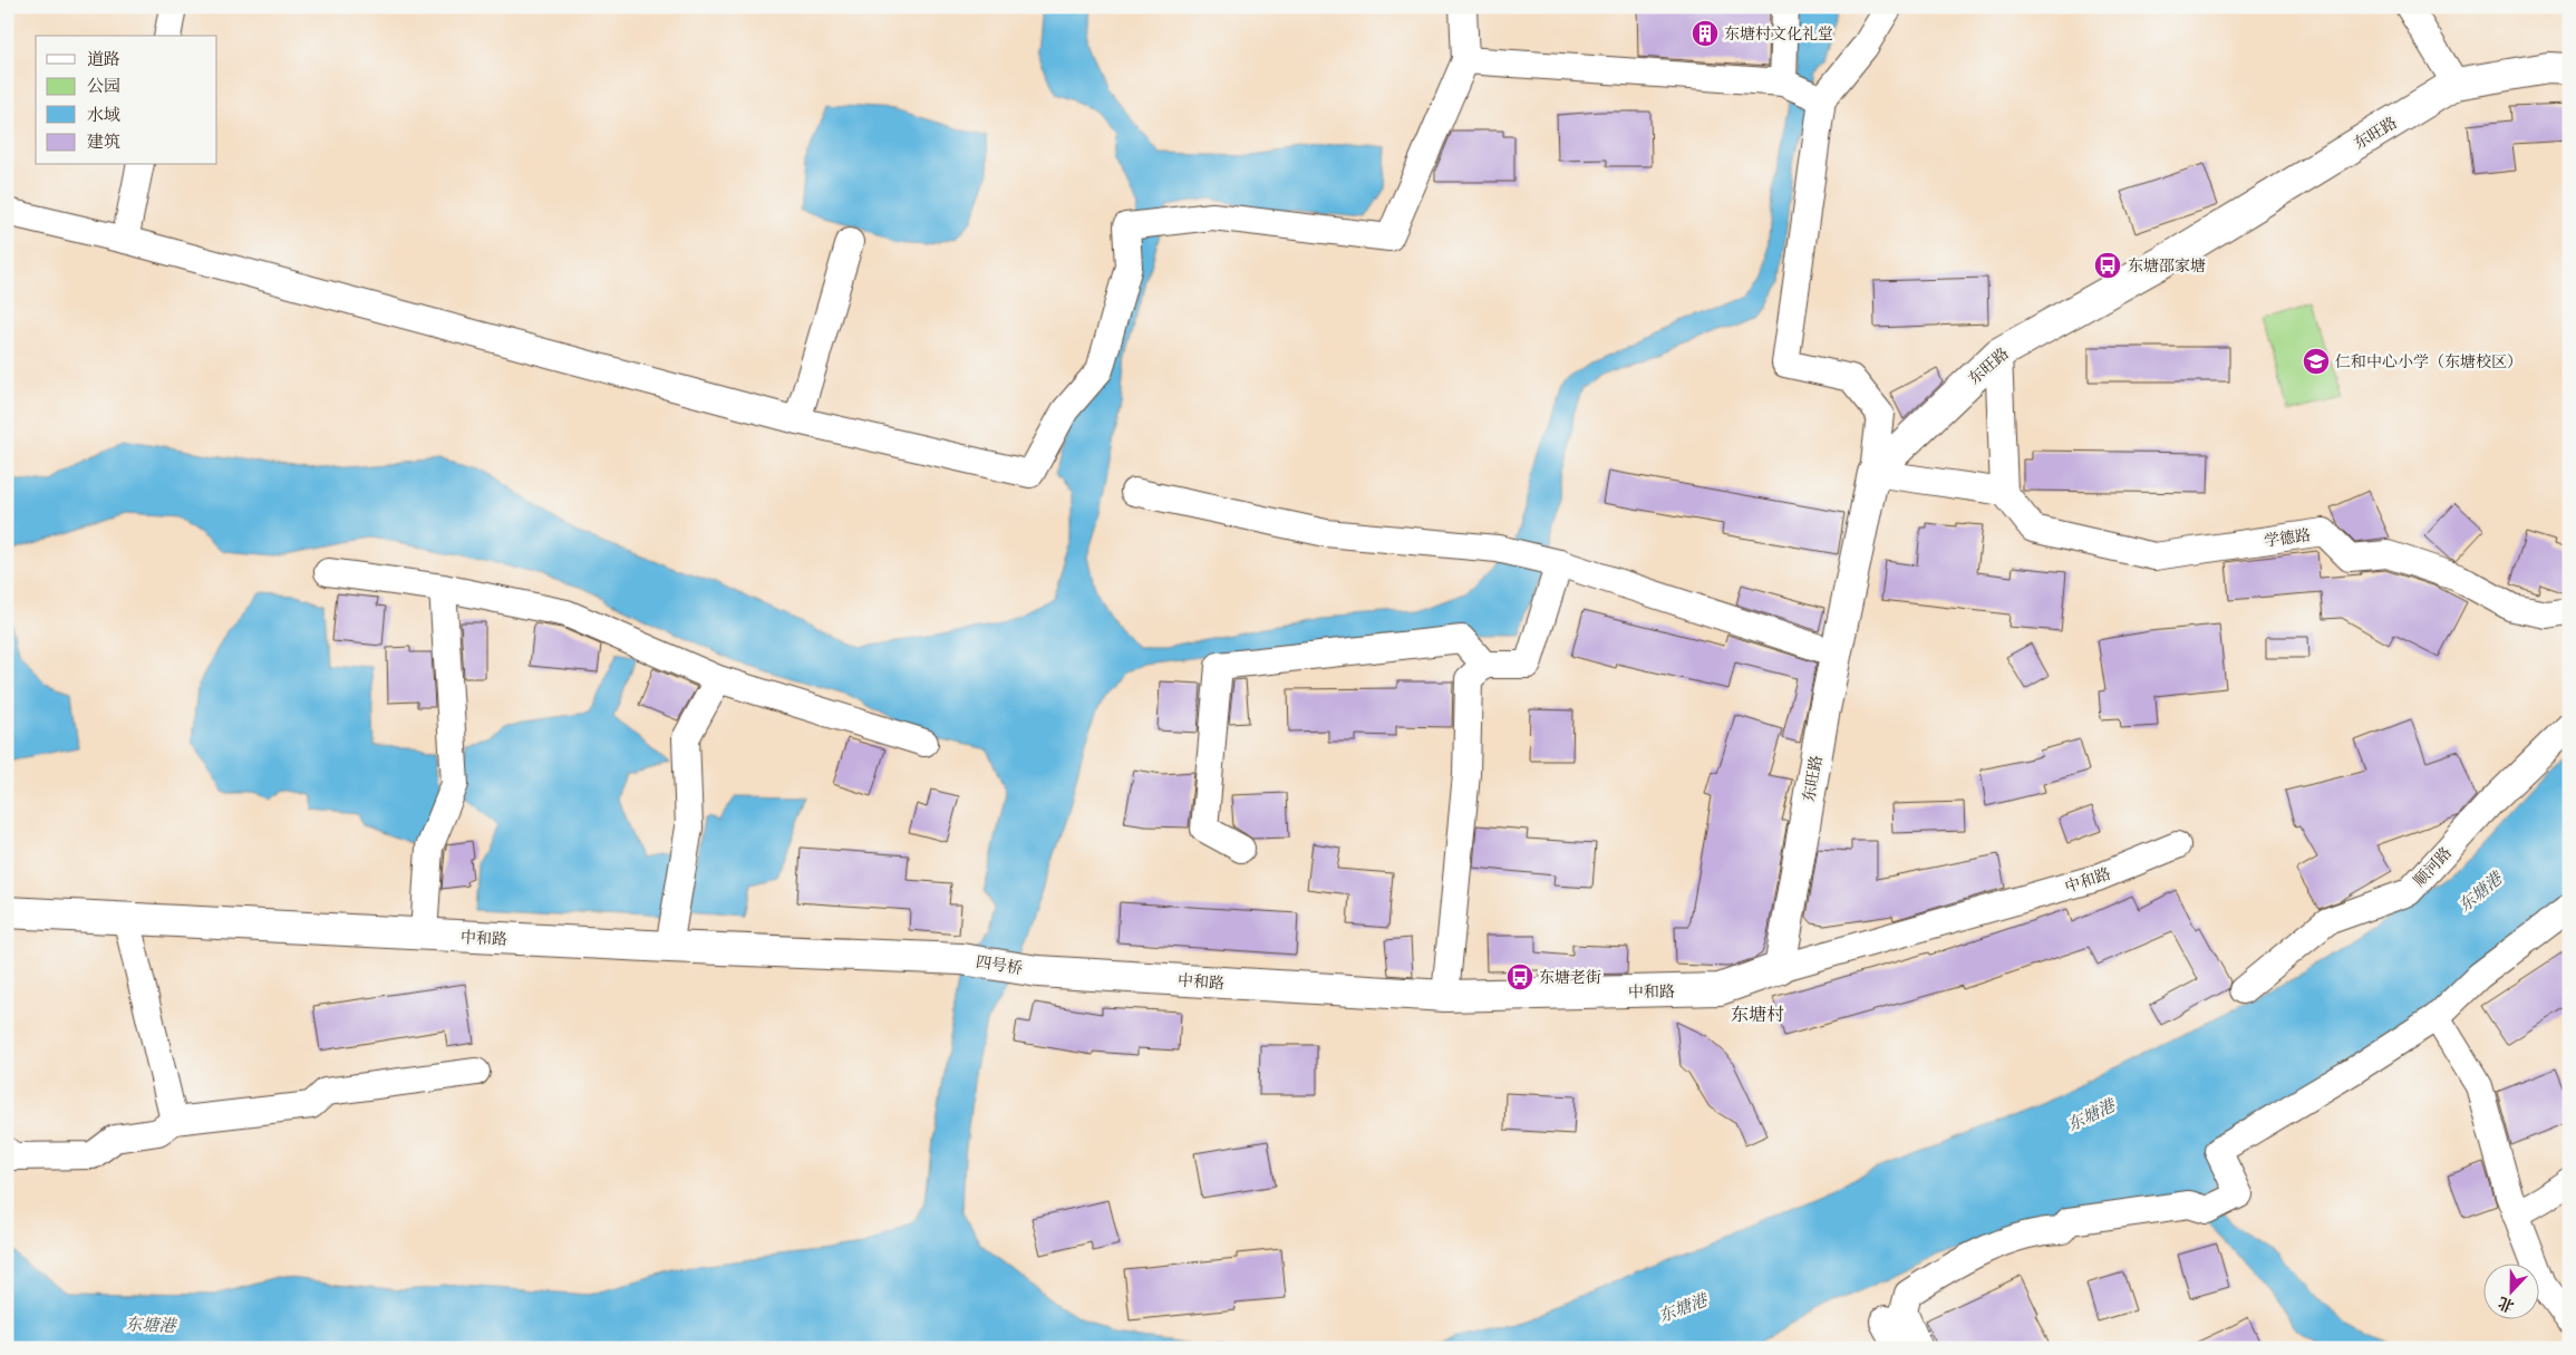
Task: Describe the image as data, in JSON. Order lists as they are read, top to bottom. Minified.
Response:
{"streets":{"street":["东旺路","学德路","顺河路","中和路","四号桥"]},"crossings":[["东旺路","中和路"],["中和路","四号桥"]],"districts":["东塘村"],"water":["东塘港"],"places":{"building":["东塘村文化礼堂"],"bus stop":["东塘邵家塘","东塘老街"],"school or university":["仁和中心小学（东塘校区）"]},"legend":["道路","公园","水域","建筑"],"north":"bottom"}
